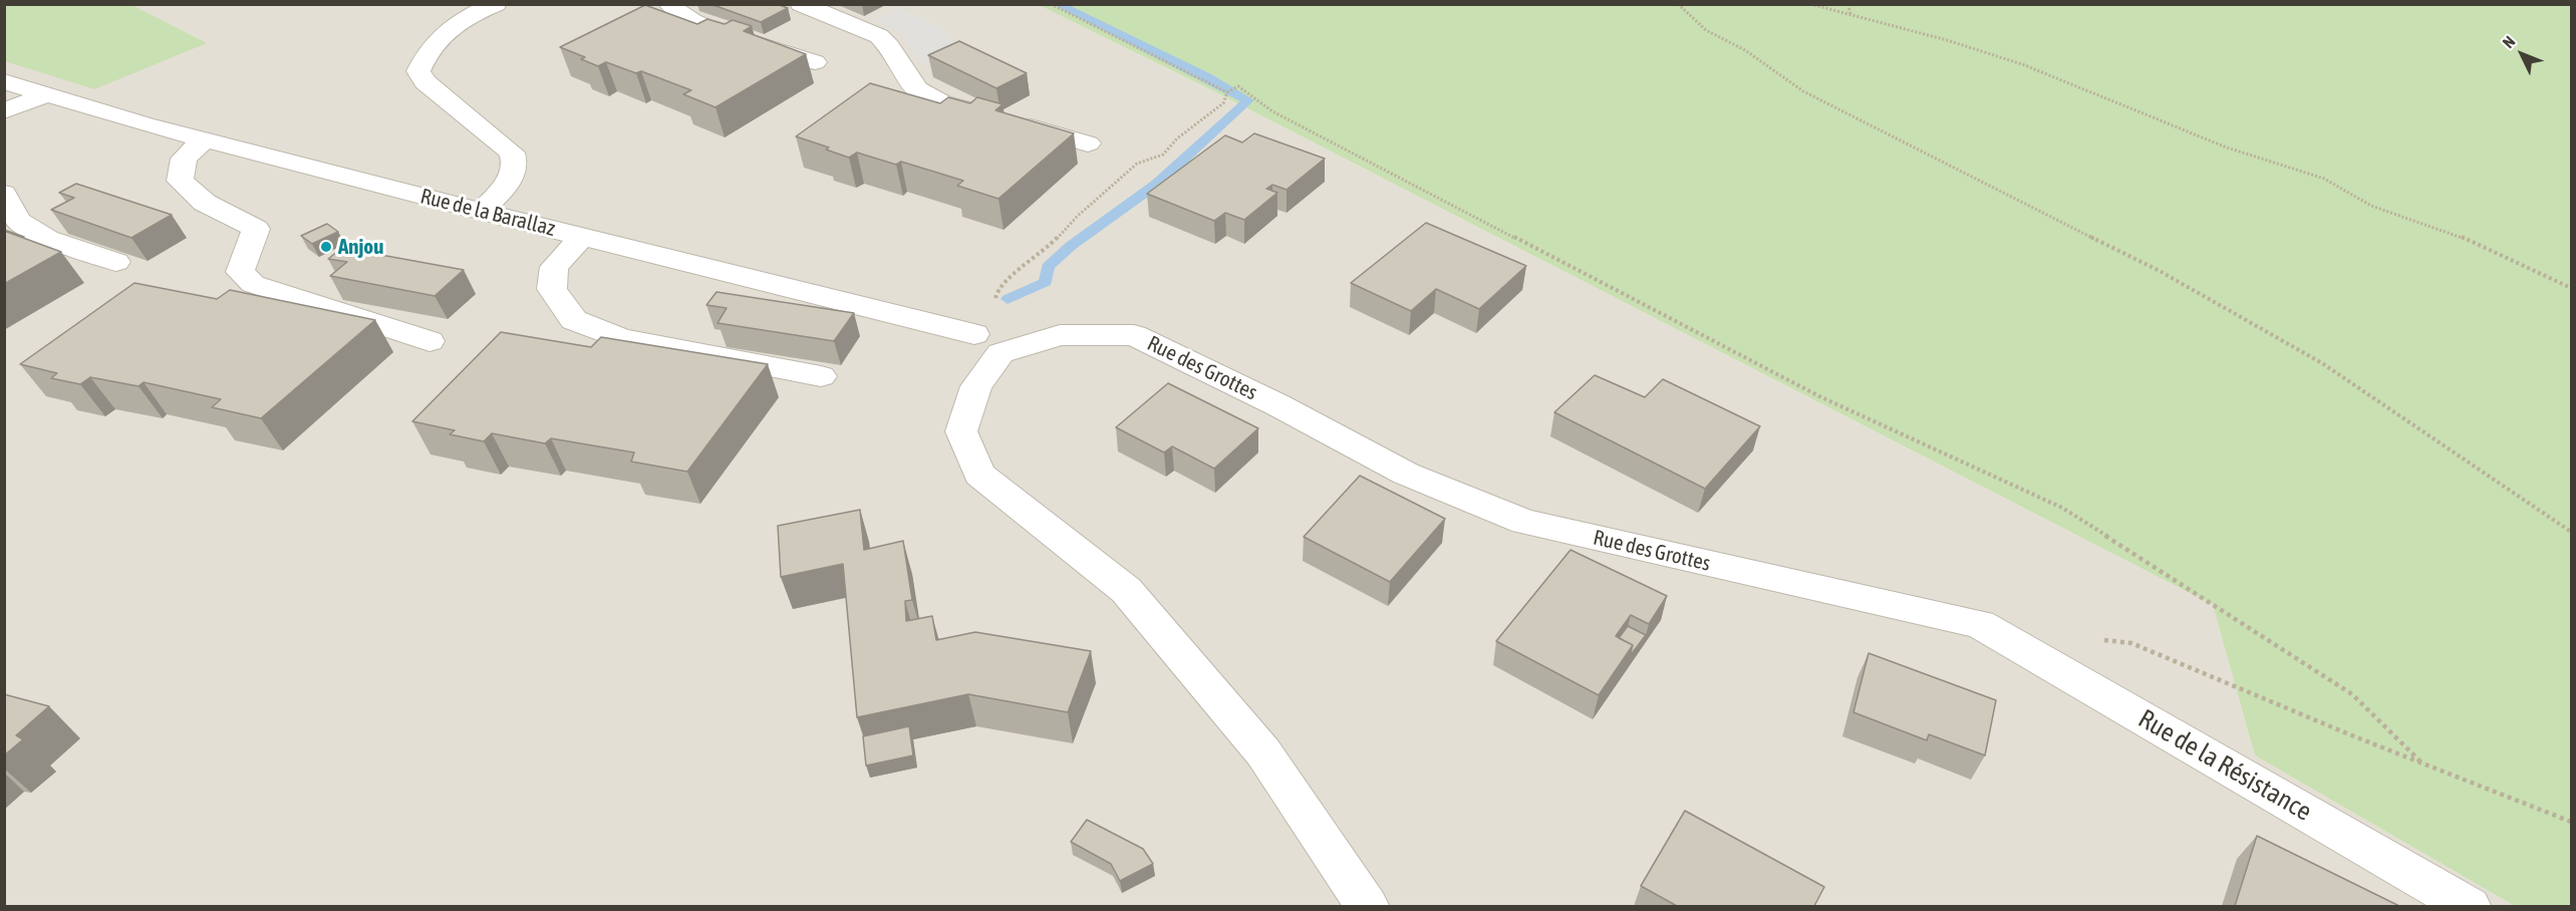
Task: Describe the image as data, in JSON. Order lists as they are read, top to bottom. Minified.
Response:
{"streets":{"street":["Rue de la Barallaz","Rue des Grottes","Rue de la Résistance"]},"crossings":[["Rue des Grottes","Rue de la Résistance"]],"places":["Anjou"],"north":"top left"}
